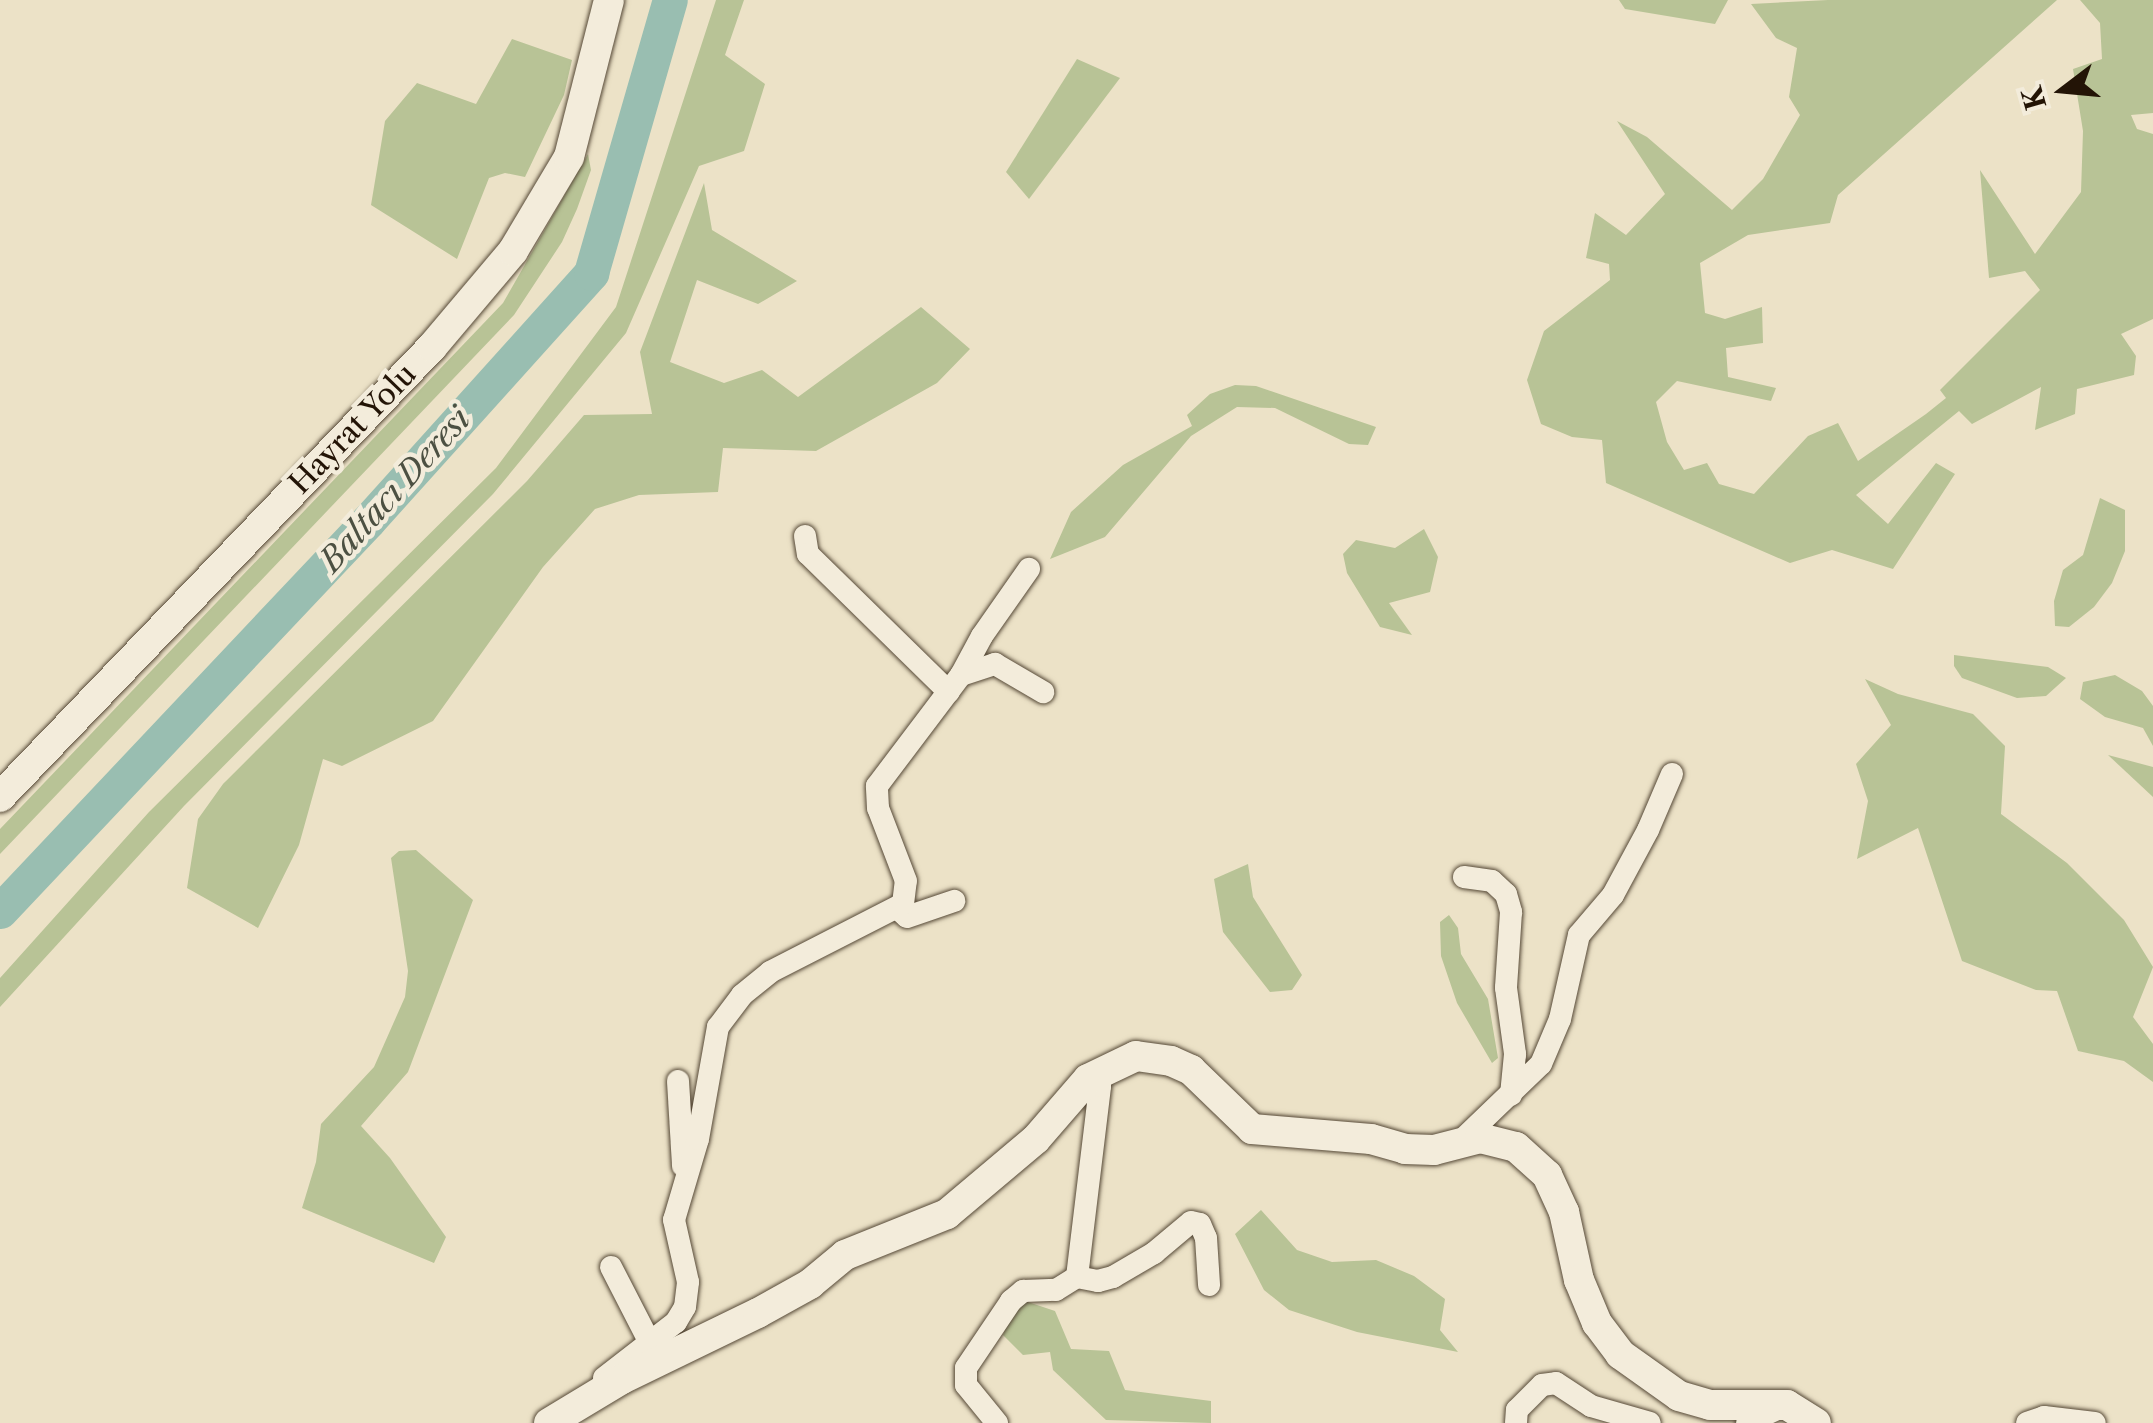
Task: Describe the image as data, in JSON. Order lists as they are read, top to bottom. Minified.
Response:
{"streets":{"street":["Hayrat Yolu"]},"water":["Baltacı Deresi"],"north":"left"}
